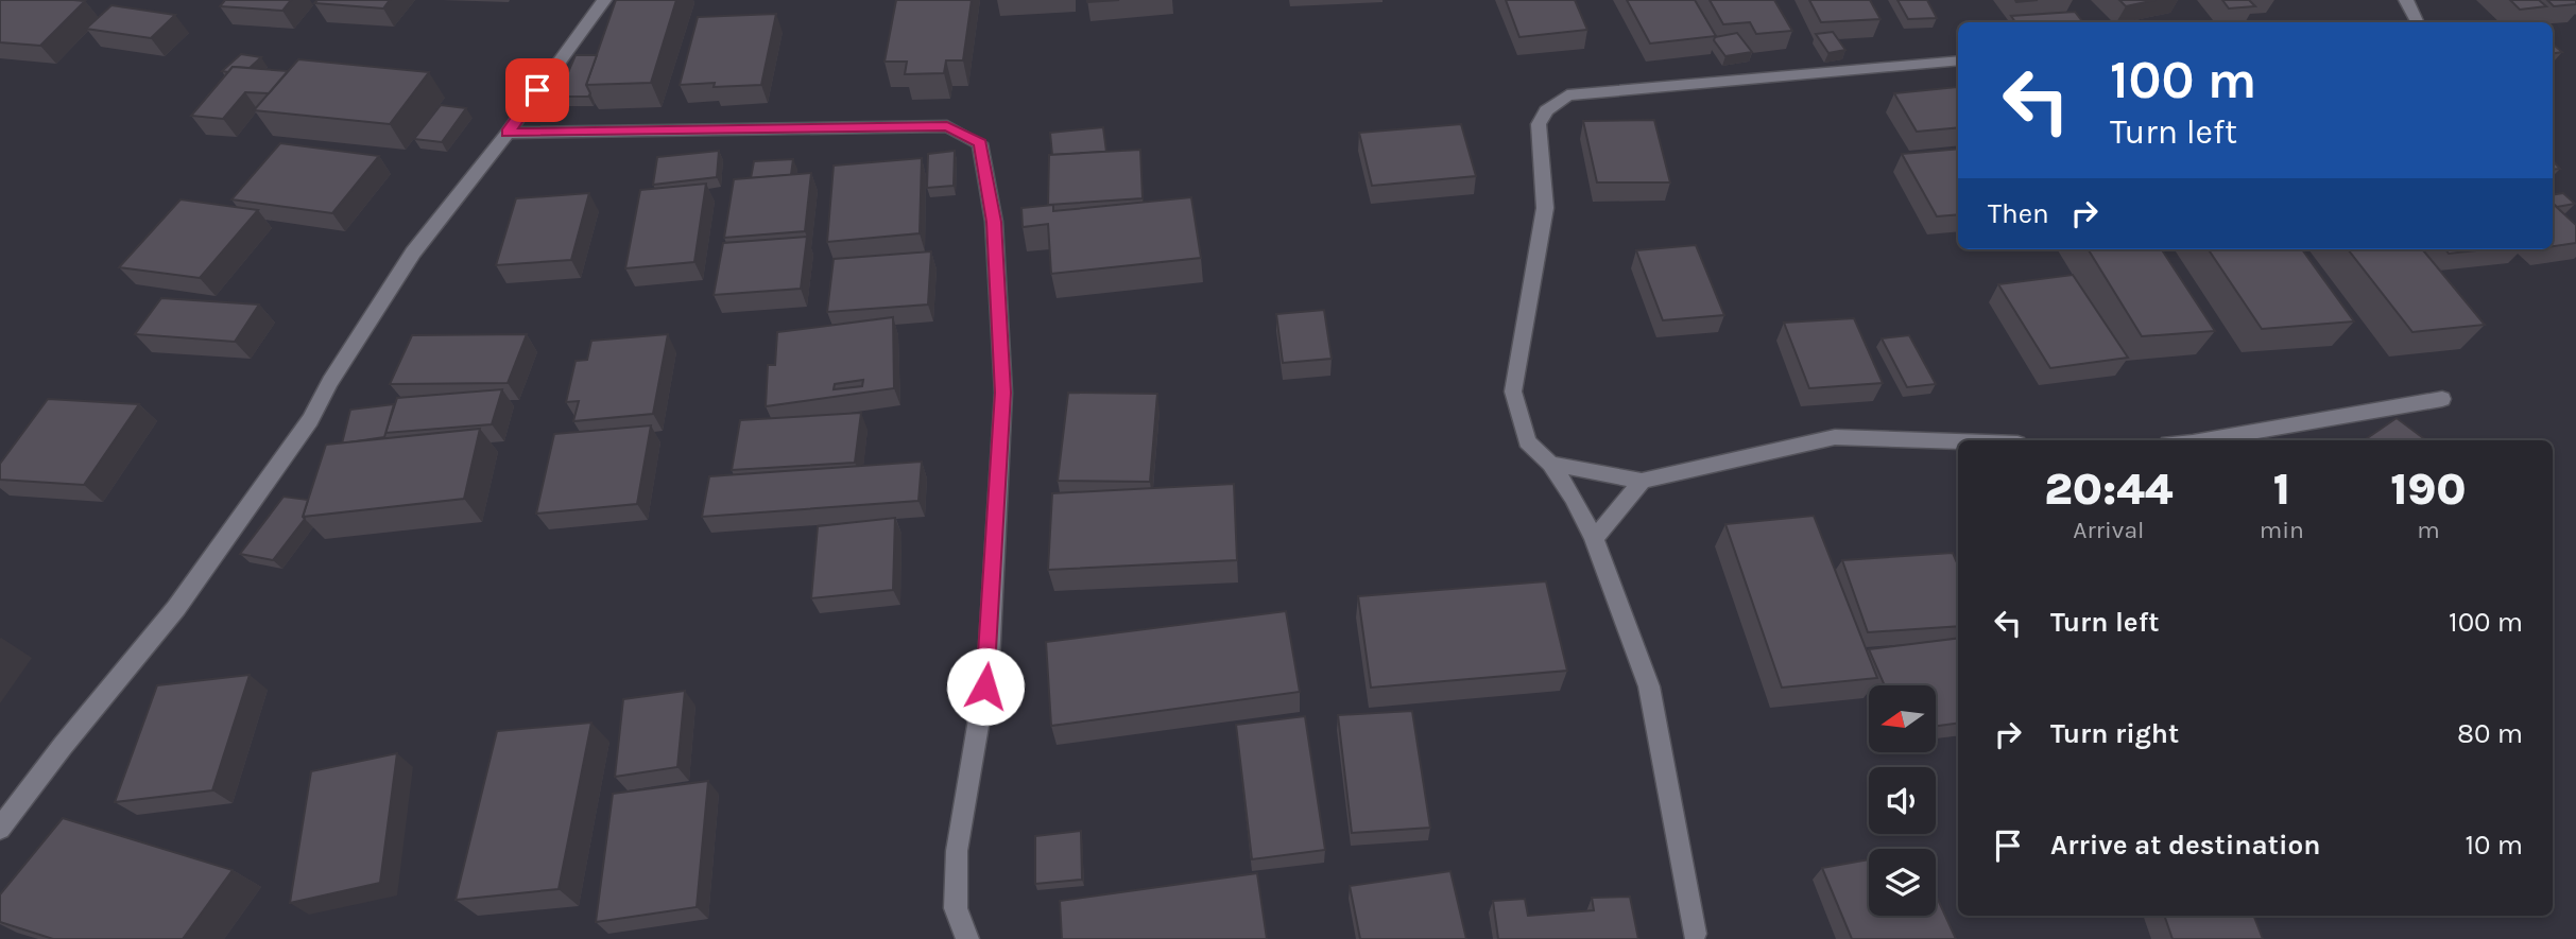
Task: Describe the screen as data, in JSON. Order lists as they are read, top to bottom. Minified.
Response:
{"north":"left","page":{"turn":["100 m","Turn left"],"then":"Then","eta":["20:44","Arrival","1","min","190","m"],"list":[{"name":"Turn left","value":"100 m"},{"name":"Turn right","value":"80 m"},{"name":"Arrive at destination","value":"10 m"}]}}
